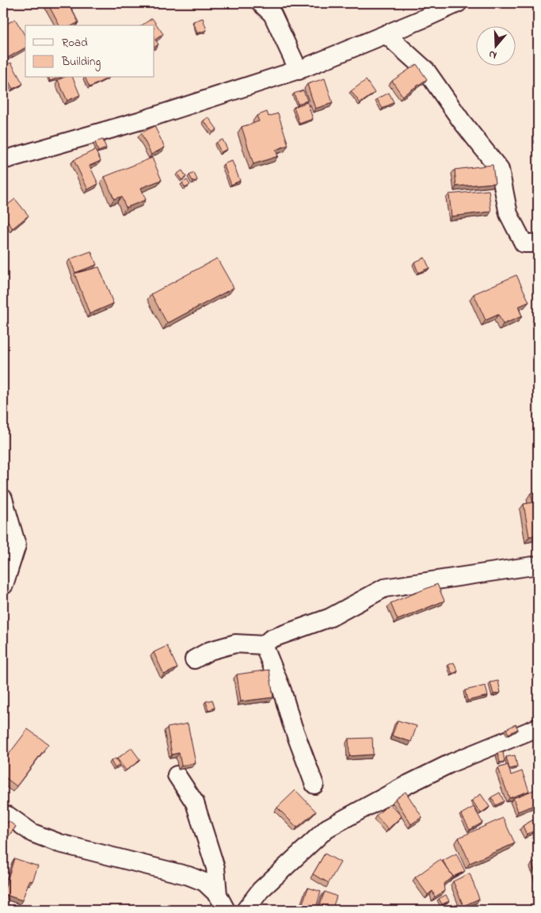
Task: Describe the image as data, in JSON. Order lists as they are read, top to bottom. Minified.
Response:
{"legend":["Road","Building"],"north":"bottom"}
